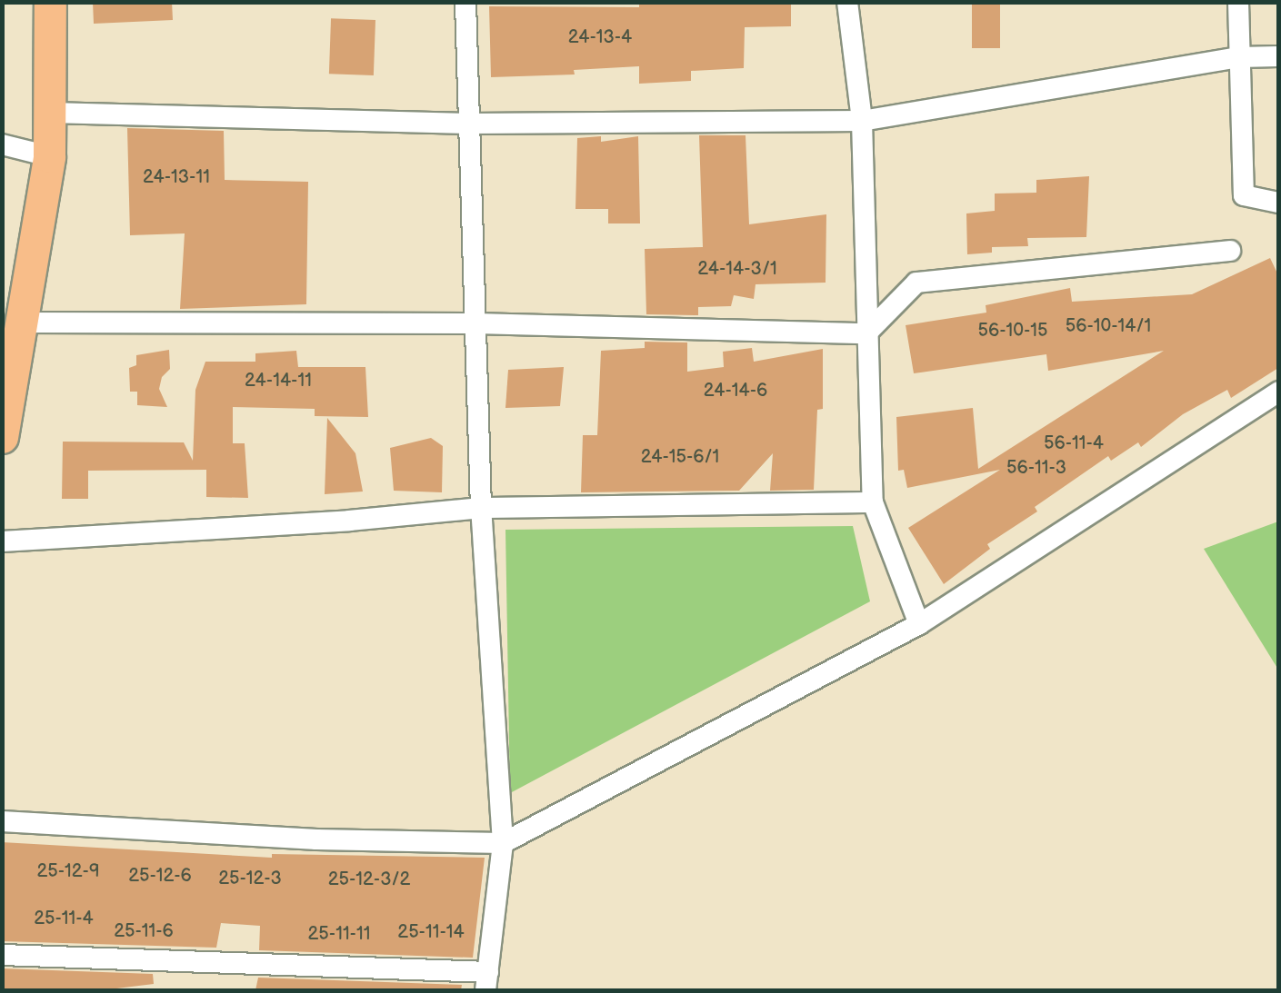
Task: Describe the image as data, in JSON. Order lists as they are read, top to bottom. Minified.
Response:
{"house_numbers":["24-13-4","24-13-11","24-14-3/1","56-10-14/1","56-10-15","24-14-11","24-14-6","56-11-4","24-15-6/1","56-11-3","25-12-9","25-12-6","25-12-3","25-12-3/2","25-11-4","25-11-6","25-11-14","25-11-11"]}
